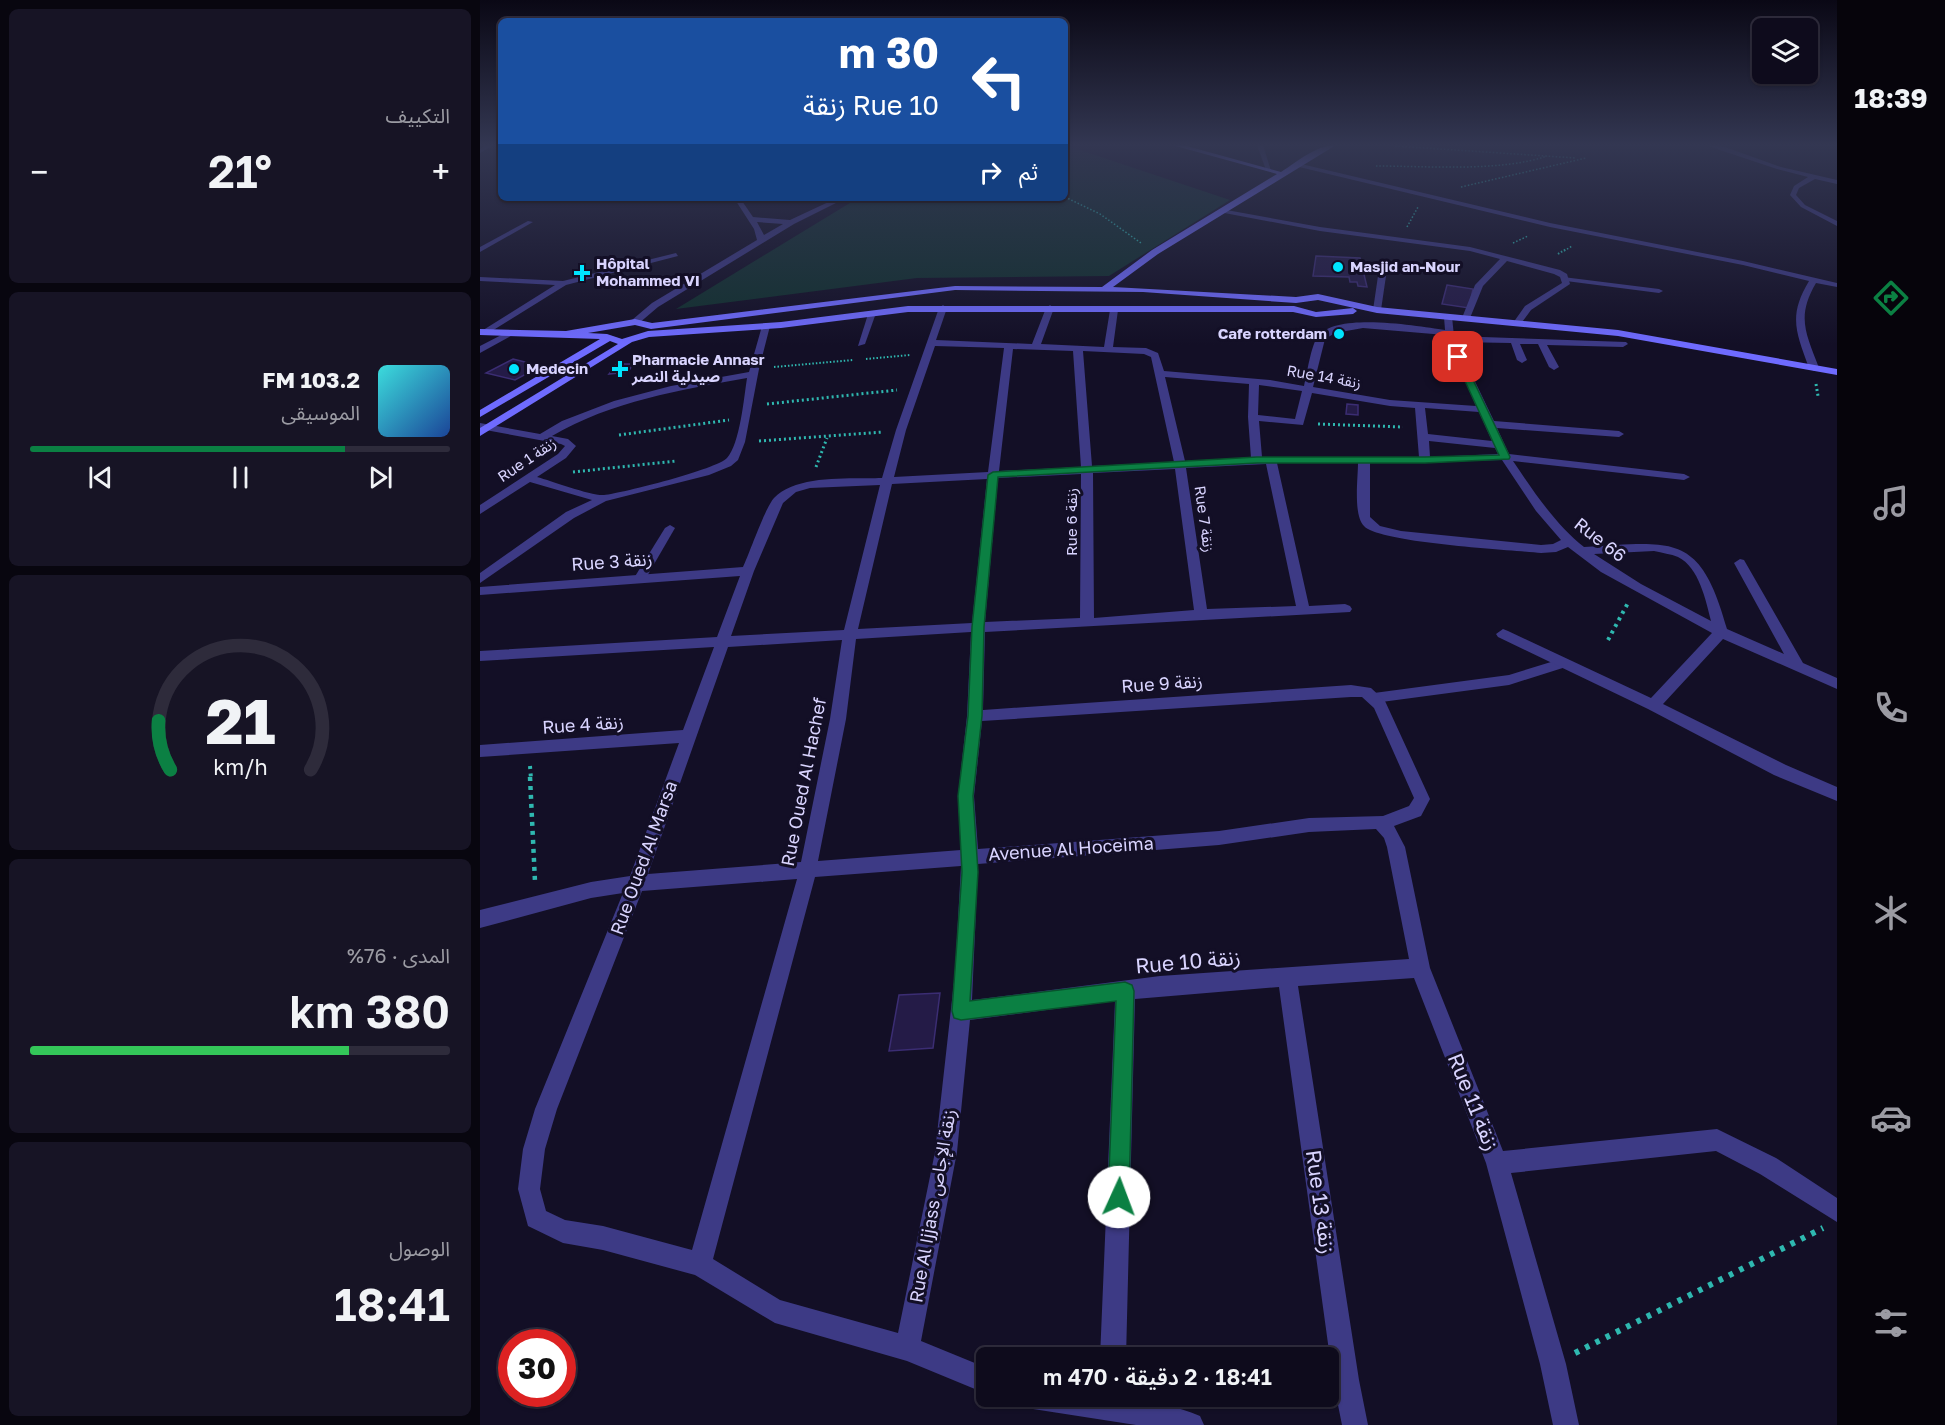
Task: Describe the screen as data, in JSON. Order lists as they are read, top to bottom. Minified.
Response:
{"streets":{"street":["Rue 14 زنقة","Rue 1 زنقة","Rue 7 زنقة","Rue 6 زنقة","Rue 66","Rue 3 زنقة","Rue 9 زنقة","Rue 4 زنقة","Rue Oued Al Hachef","Avenue Al Hoceima","Rue Oued Al Marsa","Rue 10 زنقة","Rue 11 زنقة","Rue 13 زنقة","Rue Al Ijjass زنقة الإجاص"]},"crossings":[["Rue 14 زنقة","Rue 7 زنقة"],["Rue 14 زنقة","Rue 66"],["Rue 3 زنقة","Rue Oued Al Marsa"],["Rue 9 زنقة","Rue Al Ijjass زنقة الإجاص"],["Rue 4 زنقة","Rue Oued Al Marsa"],["Rue Oued Al Hachef","Avenue Al Hoceima"],["Rue Oued Al Hachef","Rue Oued Al Marsa"],["Avenue Al Hoceima","Rue Oued Al Marsa"],["Avenue Al Hoceima","Rue 11 زنقة"],["Avenue Al Hoceima","Rue Al Ijjass زنقة الإجاص"],["Rue 10 زنقة","Rue 11 زنقة"],["Rue 10 زنقة","Rue 13 زنقة"],["Rue 10 زنقة","Rue Al Ijjass زنقة الإجاص"]],"places":{"other":["Masjid an-Nour","Cafe rotterdam","Medecin"],"health":["Hôpital Mohammed VI","Pharmacie Annasr صيدلية النصر"]},"page":{"tabs":"18:39","tile":["التكييف",["المدى · 76%","380 km"],["الوصول","18:41"]],"turn":["30 m","Rue 10 زنقة"],"then":"ثم","heat":["−","21°","+"],"song":["103.2 FM","الموسيقى"],"limit":"30","trip":"18:41 · 2 دقيقة · 470 m","gauge":["21","km/h"]}}
